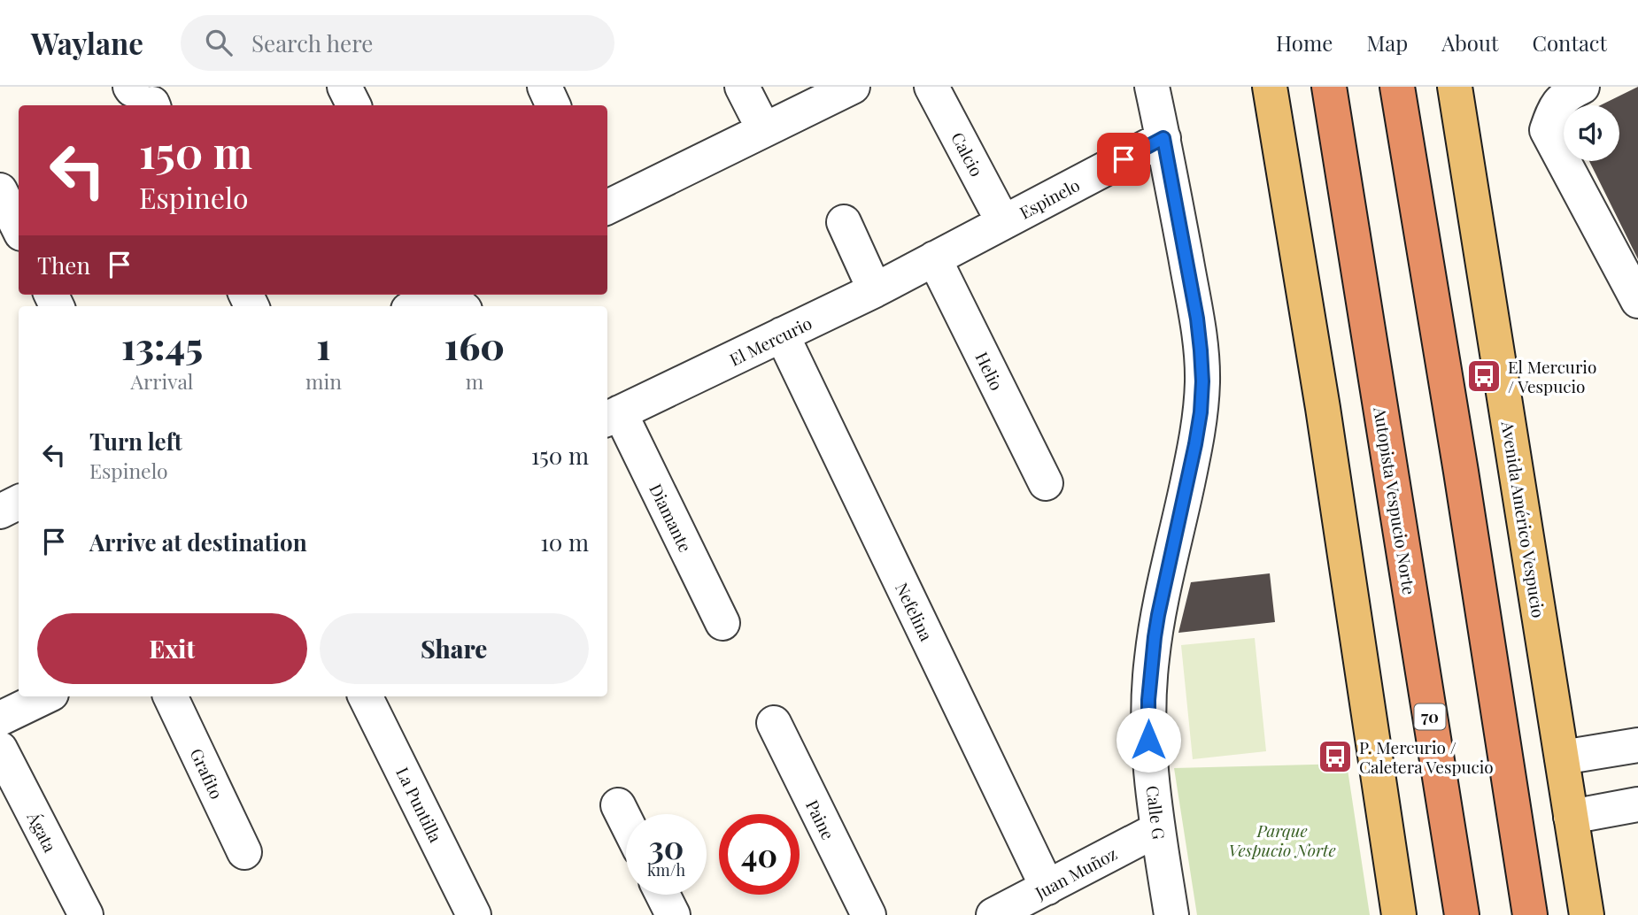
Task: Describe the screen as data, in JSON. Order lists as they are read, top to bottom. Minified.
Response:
{"streets":{"highway":["Autopista Vespucio Norte","70"],"main road":["Avenida Américo Vespucio"],"street":["Calcio","Espinelo","El Mercurio","Helio","Diamante","Nefelina","Grafito","La Puntilla","Calle G","Paine","Ágata","Juan Muñoz"]},"crossings":[["Calcio","Espinelo"],["Espinelo","El Mercurio"],["Espinelo","Helio"],["Espinelo","Calle G"],["El Mercurio","Helio"],["El Mercurio","Diamante"],["El Mercurio","Nefelina"],["Nefelina","Juan Muñoz"],["Calle G","Juan Muñoz"]],"parks":["Parque Vespucio Norte"],"places":{"bus stop":["El Mercurio / Vespucio","P. Mercurio / Caletera Vespucio"]},"page":{"header":"Waylane","search":"Search here","nav":["Home","Map","About","Contact"],"turn":["150 m","Espinelo"],"then":"Then","eta":["13:45","Arrival","1","min","160","m"],"list":[{"name":"Turn left","note":"Espinelo","value":"150 m"},{"name":"Arrive at destination","value":"10 m"}],"buttons":["Exit","Share"],"speed":"30 km/h","limit":"40"}}
